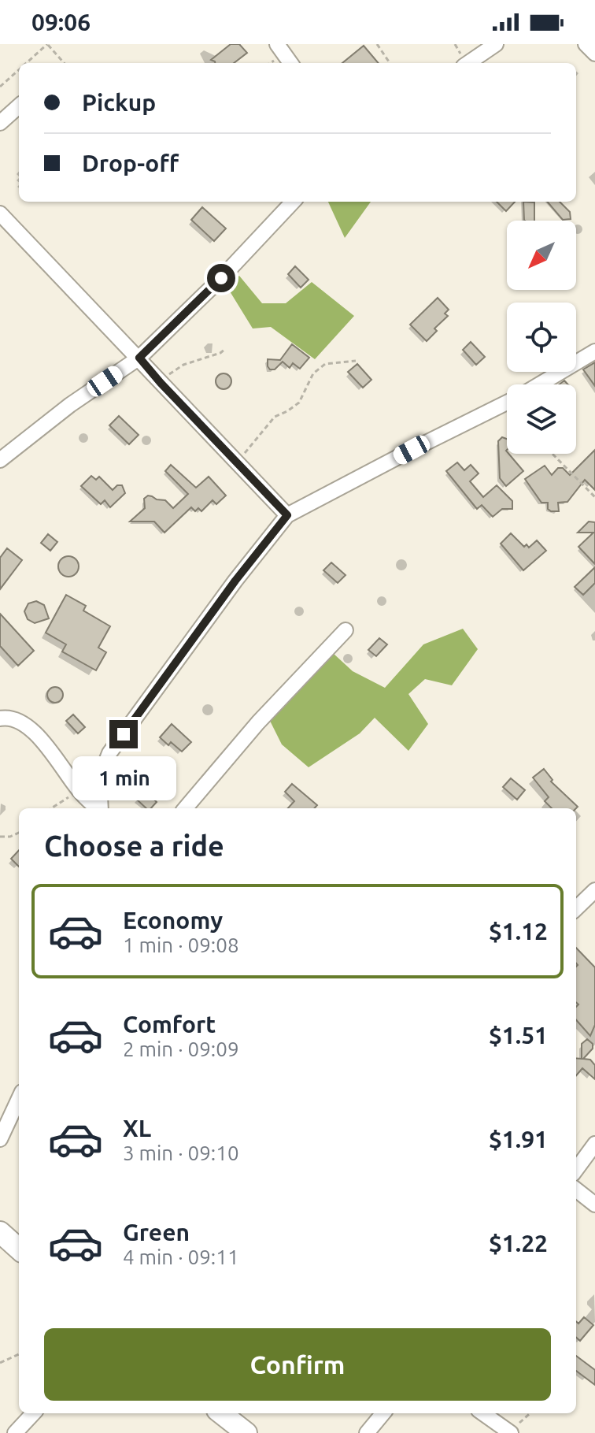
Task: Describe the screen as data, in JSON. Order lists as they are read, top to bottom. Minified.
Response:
{"north":"bottom left","page":{"status":"09:06","banner":["Pickup","Drop-off"],"bubble":"1 min","heading":"Choose a ride","list":[{"name":"Economy","note":"1 min · 09:08","value":"$1.12"},{"name":"Comfort","note":"2 min · 09:09","value":"$1.51"},{"name":"XL","note":"3 min · 09:10","value":"$1.91"},{"name":"Green","note":"4 min · 09:11","value":"$1.22"}],"buttons":"Confirm"}}
